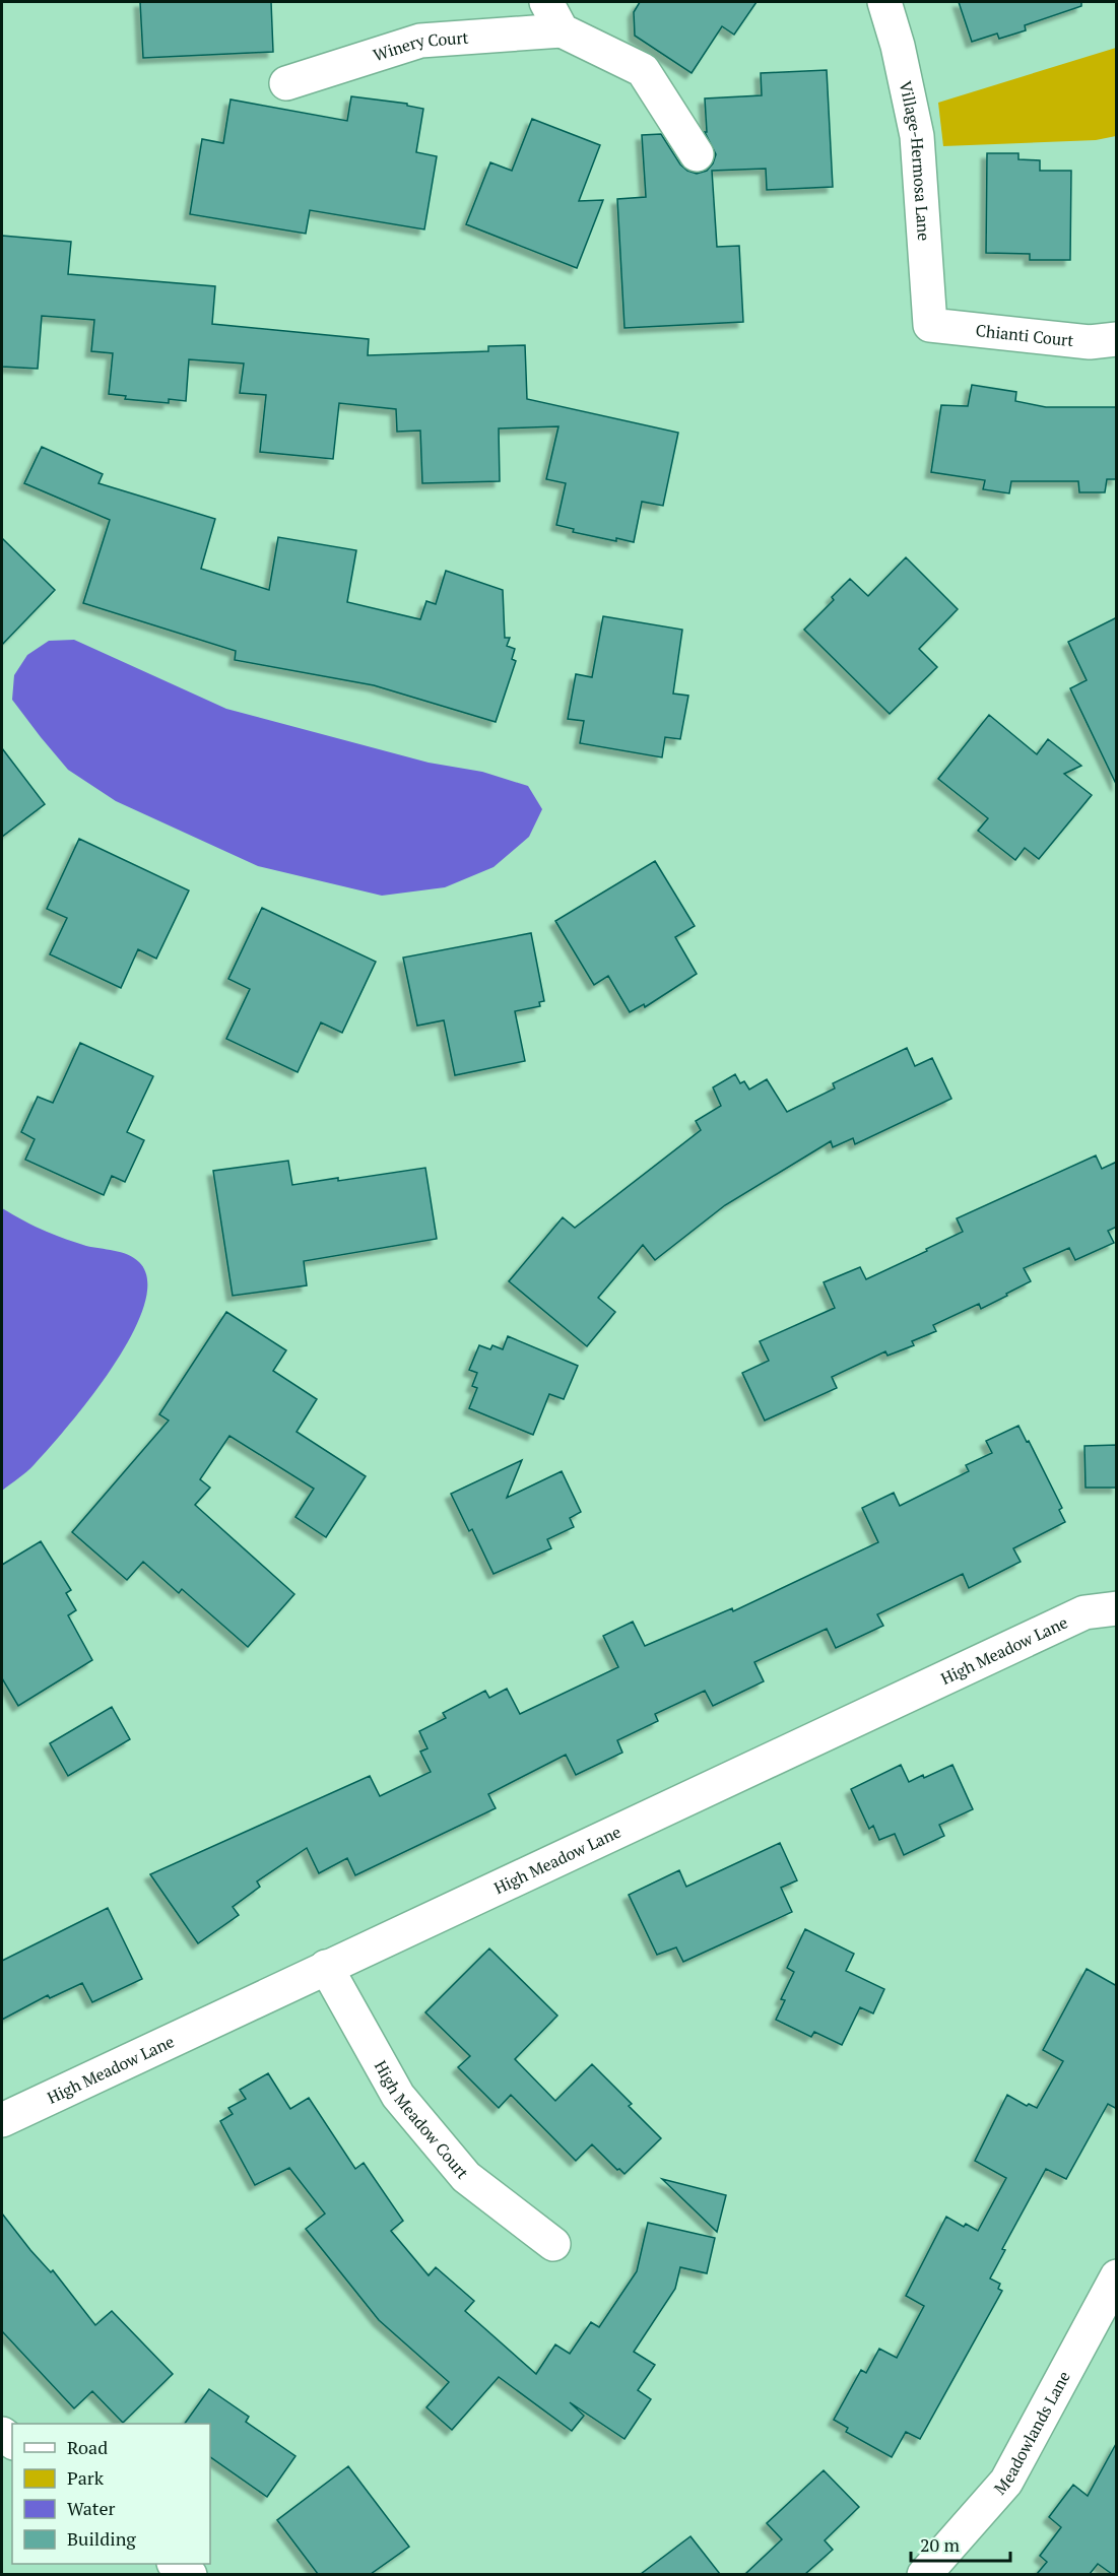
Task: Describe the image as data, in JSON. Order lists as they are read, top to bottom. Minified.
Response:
{"streets":{"street":["Winery Court","Village-Hermosa Lane","Chianti Court","High Meadow Lane","High Meadow Court","Meadowlands Lane"]},"crossings":[["Village-Hermosa Lane","Chianti Court"],["High Meadow Lane","High Meadow Court"]],"legend":["Road","Park","Water","Building"],"scale_bar":"20 m"}
